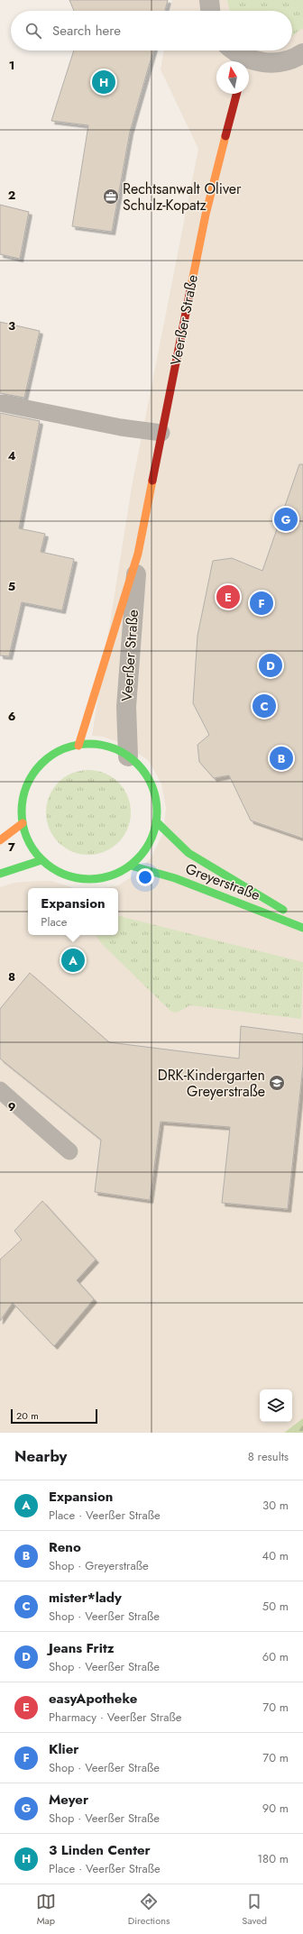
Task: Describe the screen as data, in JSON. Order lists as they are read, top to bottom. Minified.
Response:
{"streets":{"main road":["Veerßer Straße","Greyerstraße"]},"places":{"office":["Rechtsanwalt Oliver Schulz-Kopatz"],"school or university":["DRK-Kindergarten Greyerstraße"]},"scale_bar":"20 m","north":"top","page":{"search":"Search here","pins":["H","G","E","F","D","C","B","A"],"popup":["Expansion","Place"],"scale":"20 m","heading":["Nearby","8 results"],"list":[{"mark":"A","name":"Expansion","note":"Place · Veerßer Straße","value":"30 m"},{"mark":"B","name":"Reno","note":"Shop · Greyerstraße","value":"40 m"},{"mark":"C","name":"mister*lady","note":"Shop · Veerßer Straße","value":"50 m"},{"mark":"D","name":"Jeans Fritz","note":"Shop · Veerßer Straße","value":"60 m"},{"mark":"E","name":"easyApotheke","note":"Pharmacy · Veerßer Straße","value":"70 m"},{"mark":"F","name":"Klier","note":"Shop · Veerßer Straße","value":"70 m"},{"mark":"G","name":"Meyer","note":"Shop · Veerßer Straße","value":"90 m"},{"mark":"H","name":"3 Linden Center","note":"Place · Veerßer Straße","value":"180 m"}],"nav":["Map","Directions","Saved"]},"grid":{"rows":["1","2","3","4","5","6","7","8","9"]}}
